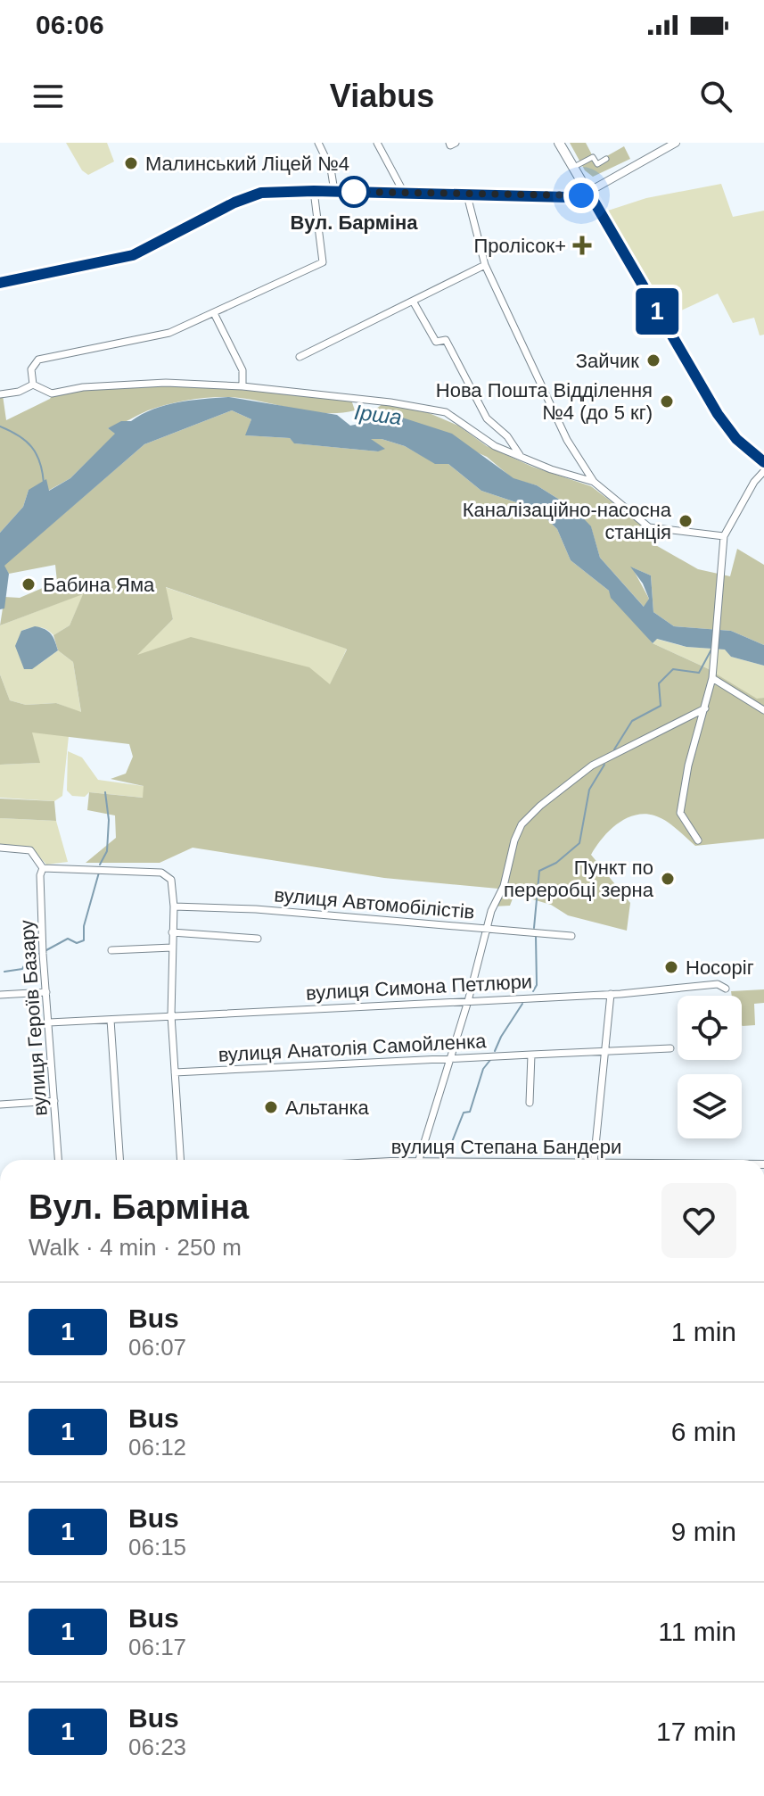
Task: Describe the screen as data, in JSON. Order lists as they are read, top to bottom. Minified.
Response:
{"streets":{"street":["вулиця Автомобілістів","вулиця Симона Петлюри","вулиця Героїв Базару","вулиця Анатолія Самойленка"]},"crossings":[["вулиця Симона Петлюри","вулиця Героїв Базару"]],"water":["Ірша"],"places":{"other":["Малинський Ліцей №4","Вул. Барміна","Зайчик","Нова Пошта Відділення №4 (до 5 кг)","Каналізаційно-насосна станція","Бабина Яма","Пункт по переробці зерна","Носоріг","Альтанка"],"health":["Пролісок+"]},"lines":["bus line 1"],"page":{"status":"06:06","header":"Viabus","on_map":"1","heading":["Вул. Барміна","Walk · 4 min · 250 m"],"list":[{"mark":"1","name":"Bus","note":"06:07","value":"1 min"},{"mark":"1","name":"Bus","note":"06:12","value":"6 min"},{"mark":"1","name":"Bus","note":"06:15","value":"9 min"},{"mark":"1","name":"Bus","note":"06:17","value":"11 min"},{"mark":"1","name":"Bus","note":"06:23","value":"17 min"}]}}
